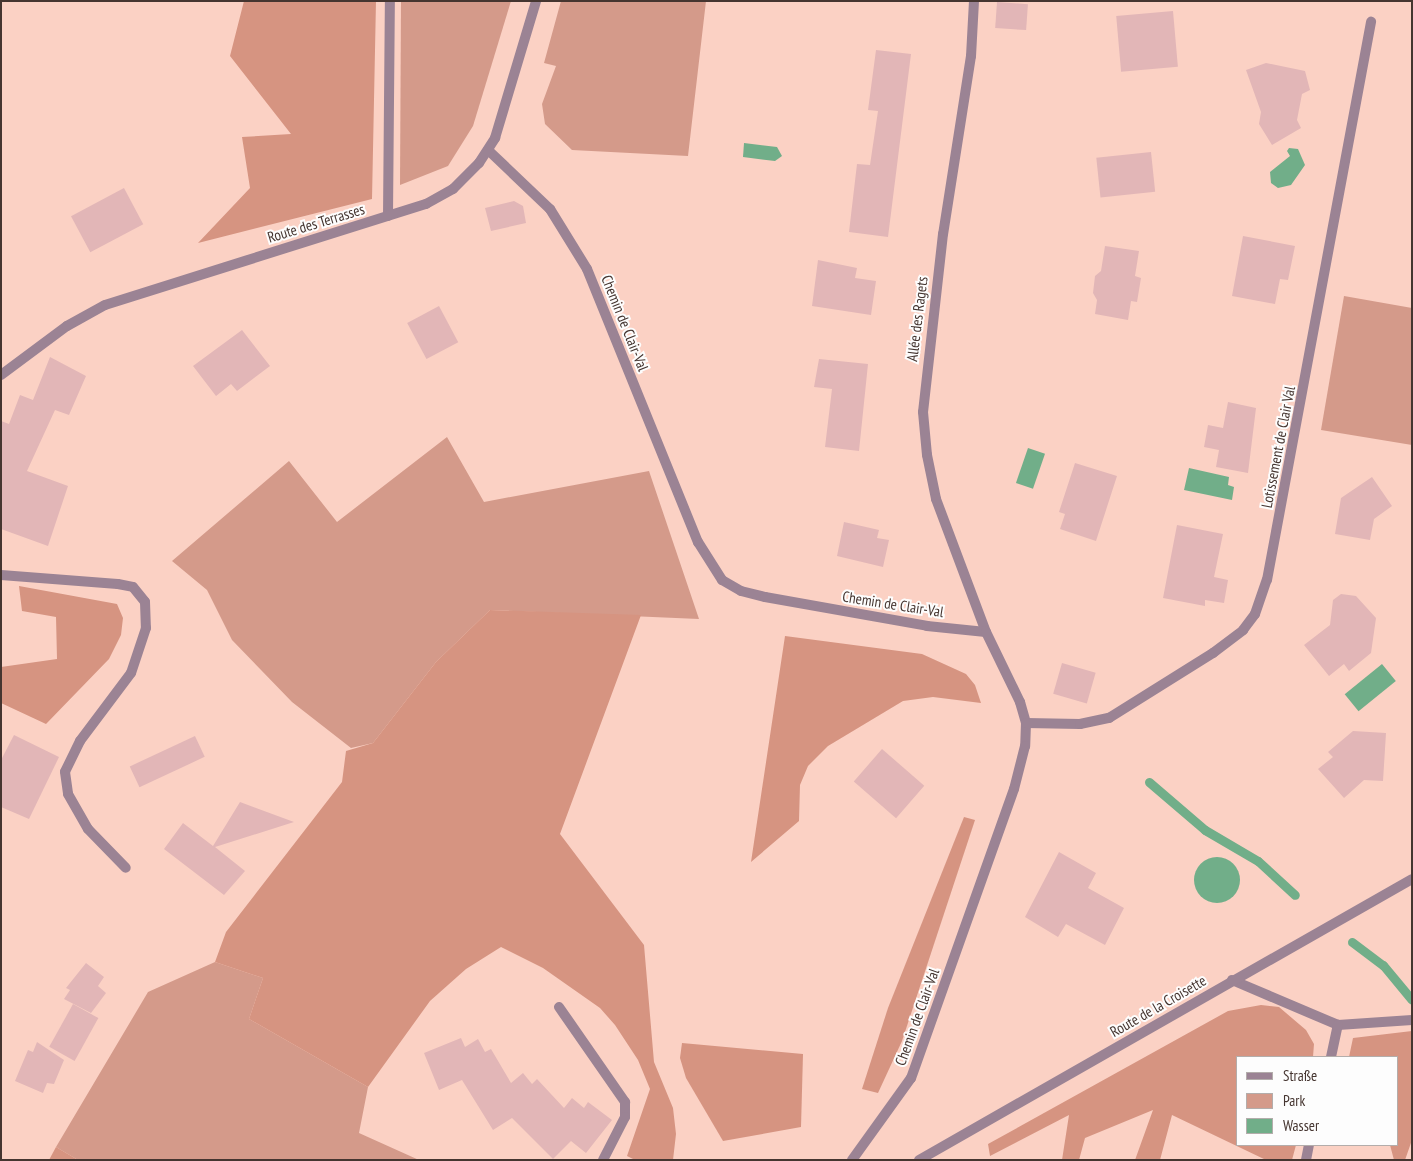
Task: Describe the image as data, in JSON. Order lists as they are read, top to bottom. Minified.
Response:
{"streets":{"street":["Route des Terrasses","Allée des Ragets","Chemin de Clair-Val","Lotissement de Clair Val","Route de la Croisette"]},"crossings":[["Route des Terrasses","Chemin de Clair-Val"],["Allée des Ragets","Chemin de Clair-Val"],["Chemin de Clair-Val","Lotissement de Clair Val"]],"legend":["Straße","Park","Wasser"]}
